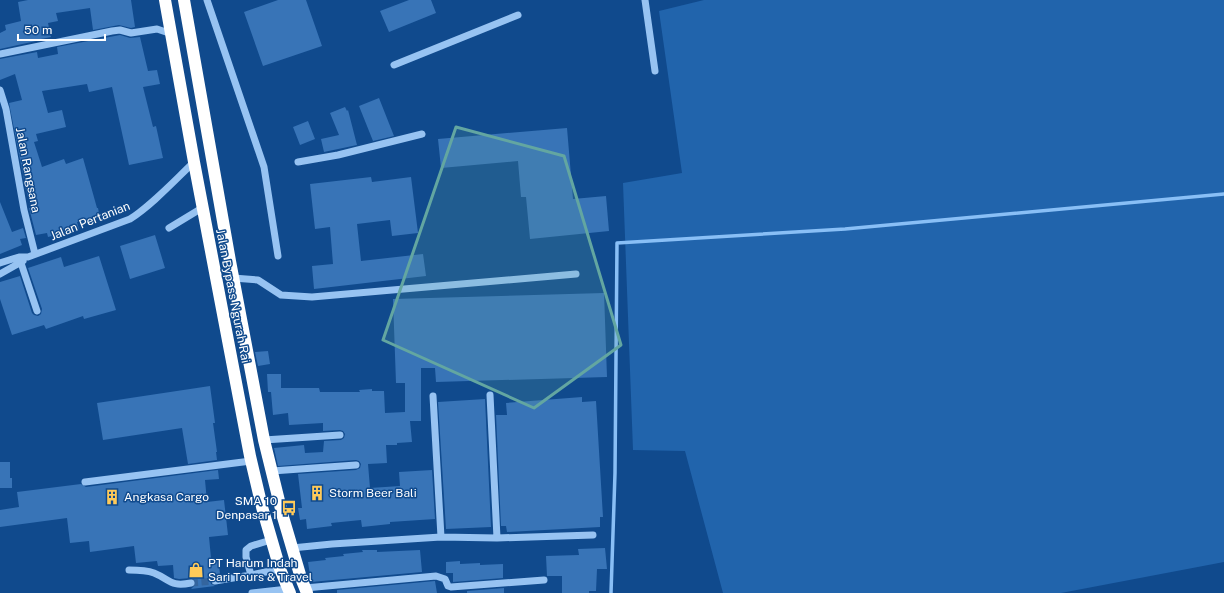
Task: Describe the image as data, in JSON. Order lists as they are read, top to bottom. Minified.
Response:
{"streets":{"highway":["Jalan Bypass Ngurah Rai"],"street":["Jalan Rangsana","Jalan Pertanian"]},"crossings":[["Jalan Rangsana","Jalan Pertanian"],["Jalan Pertanian","Jalan Bypass Ngurah Rai"]],"places":{"building":["Storm Beer Bali","Angkasa Cargo"],"bus stop":["SMA 10 Denpasar 1"],"shop":["PT Harum Indah Sari Tours & Travel"]},"scale_bar":"50 m"}
